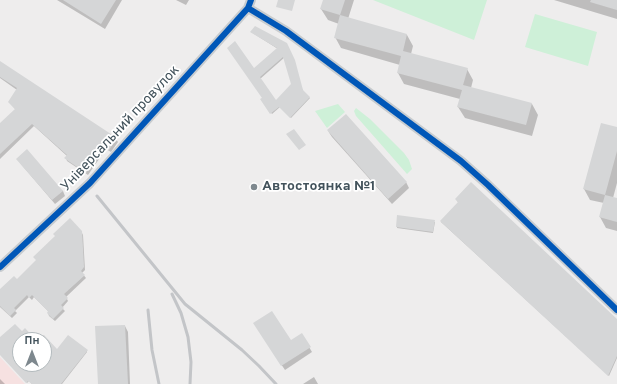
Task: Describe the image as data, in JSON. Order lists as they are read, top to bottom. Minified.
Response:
{"streets":{"street":["Універсальний провулок"]},"places":["Автостоянка №1"],"north":"top"}
